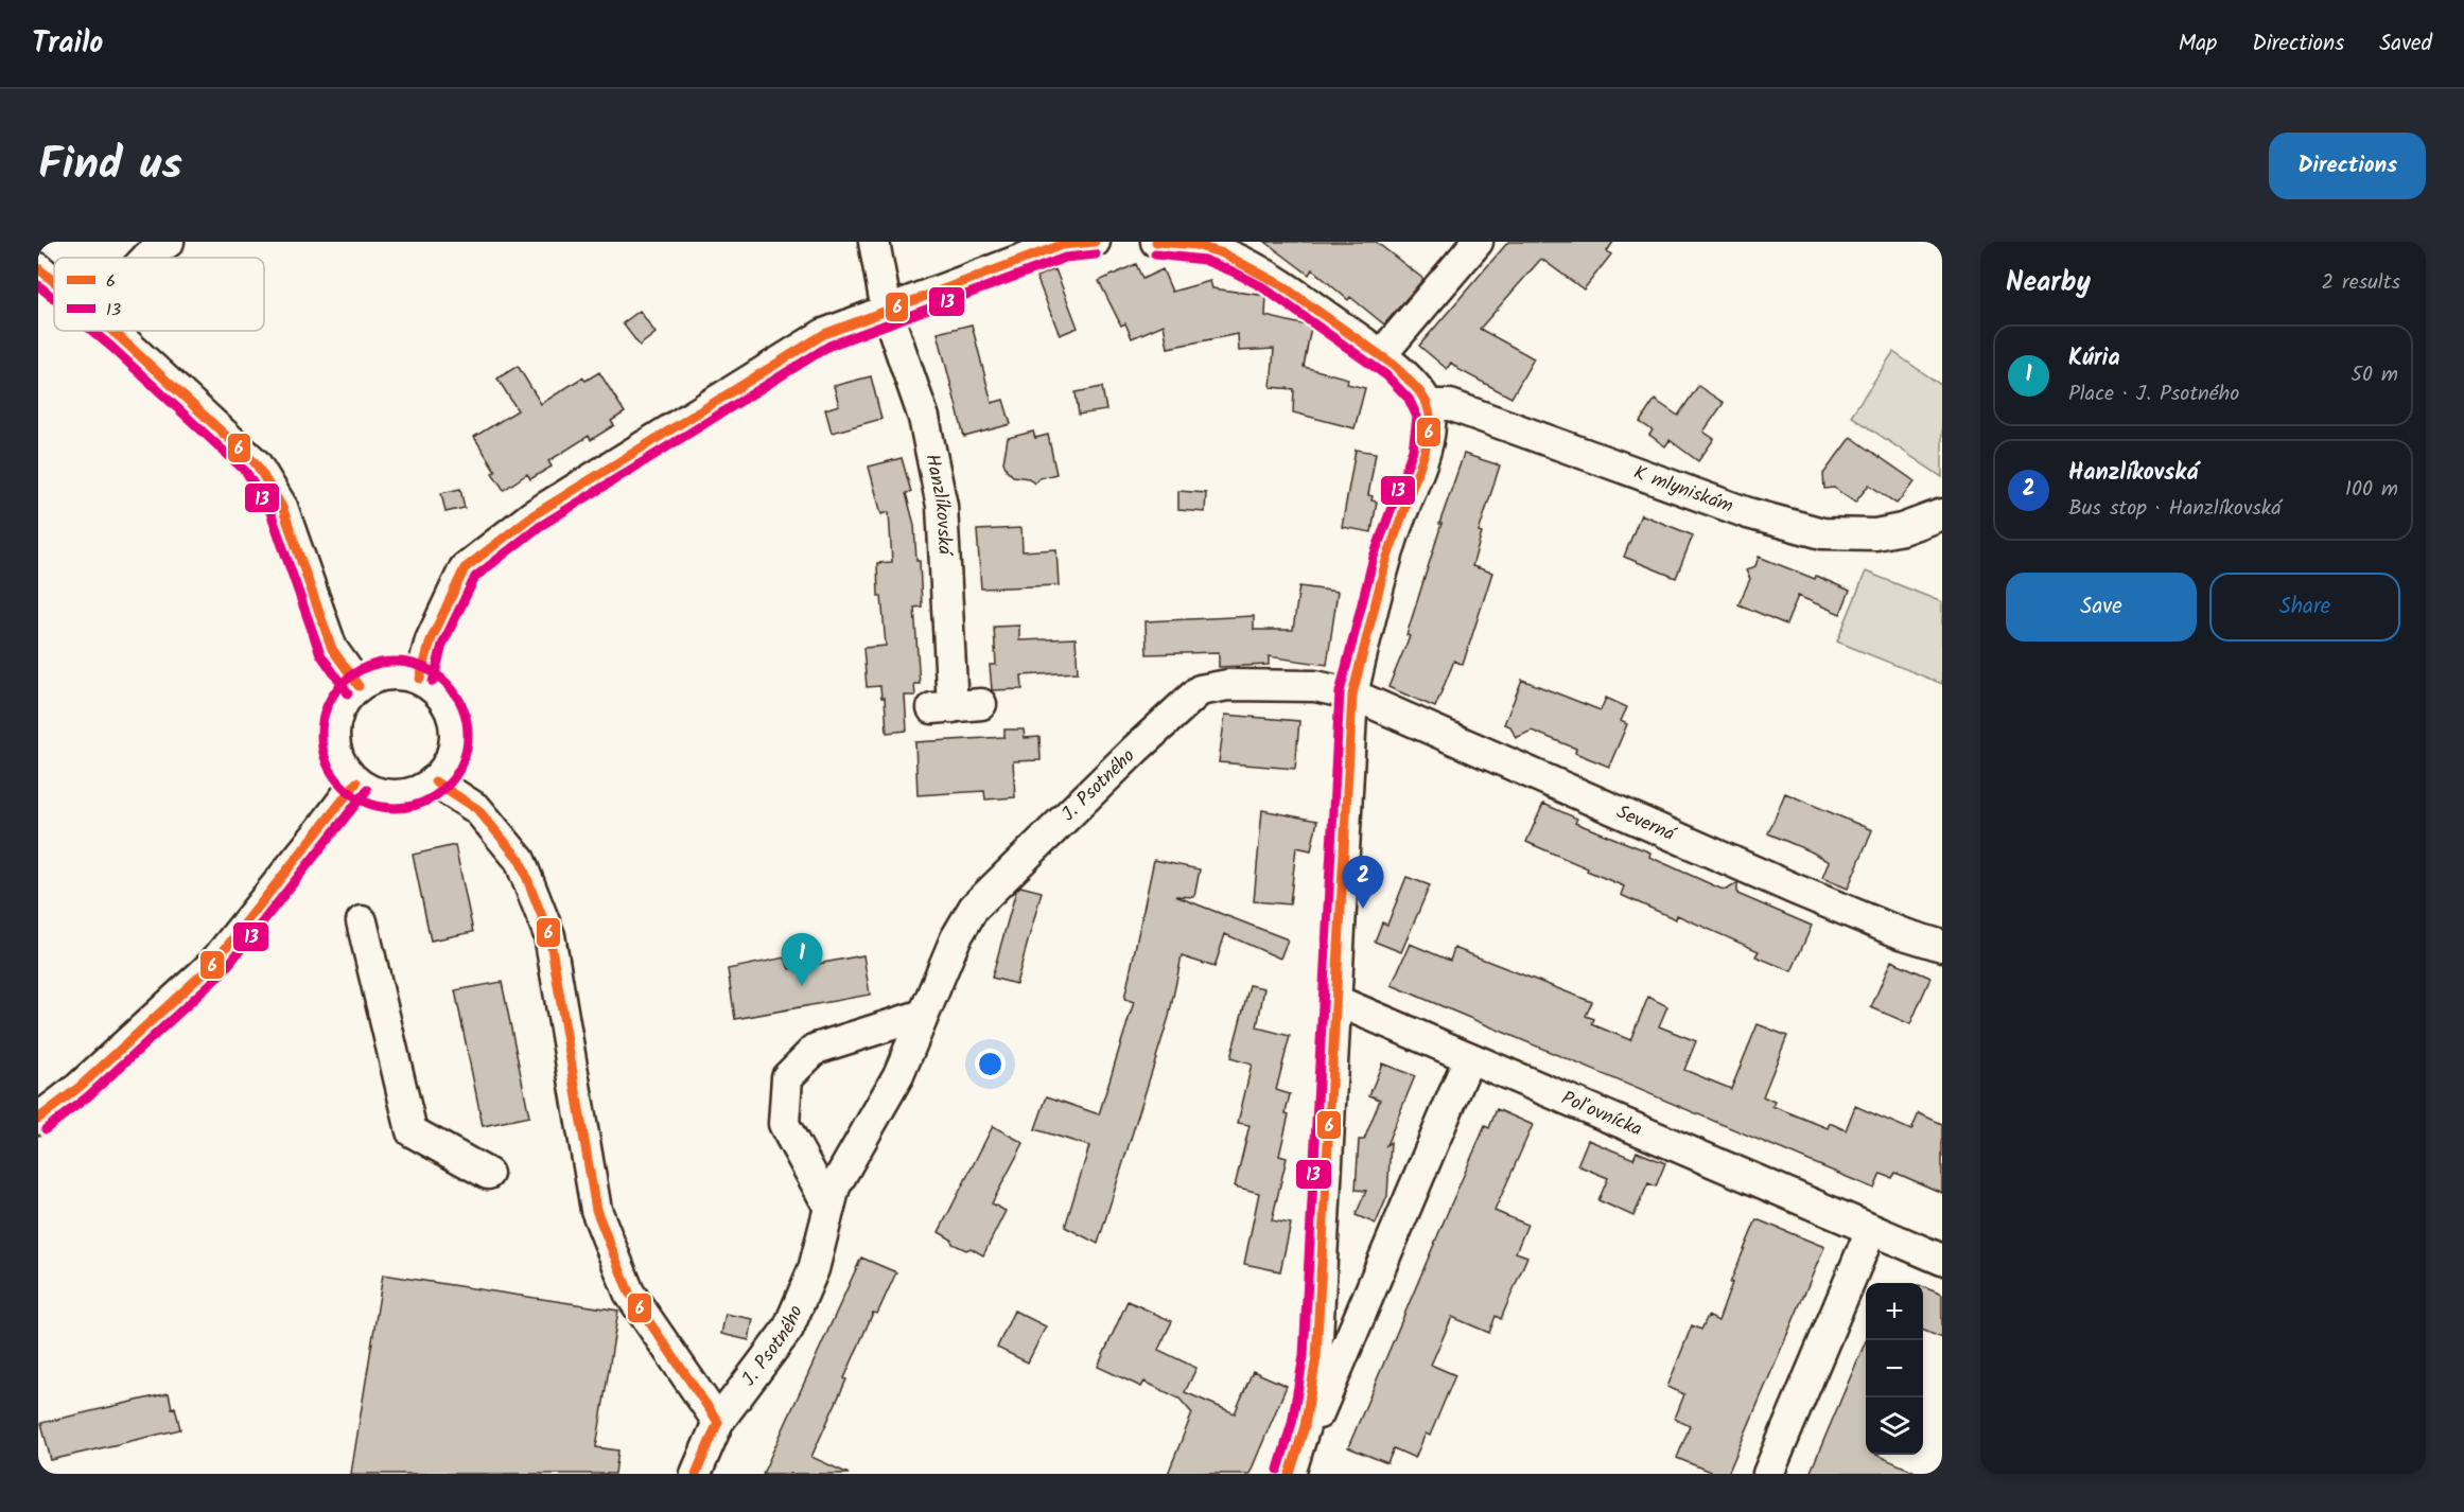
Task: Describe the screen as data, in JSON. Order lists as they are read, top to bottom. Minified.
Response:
{"streets":{"street":["K mlyniskám","Hanzlíkovská","J. Psotného","Severná","Poľovnícka"]},"crossings":[["J. Psotného","Severná"]],"lines":["transit line 6","transit line 13"],"legend":["6","13"],"page":{"header":"Trailo","nav":["Map","Directions","Saved"],"title":"Find us","buttons":["Directions",["Save","Share"]],"heading":["Nearby","2 results"],"list":[{"mark":"1","name":"Kúria","note":"Place · J. Psotného","value":"50 m"},{"mark":"2","name":"Hanzlíkovská","note":"Bus stop · Hanzlíkovská","value":"100 m"}],"pins":["2","1"],"map_buttons":["+","−"]}}
